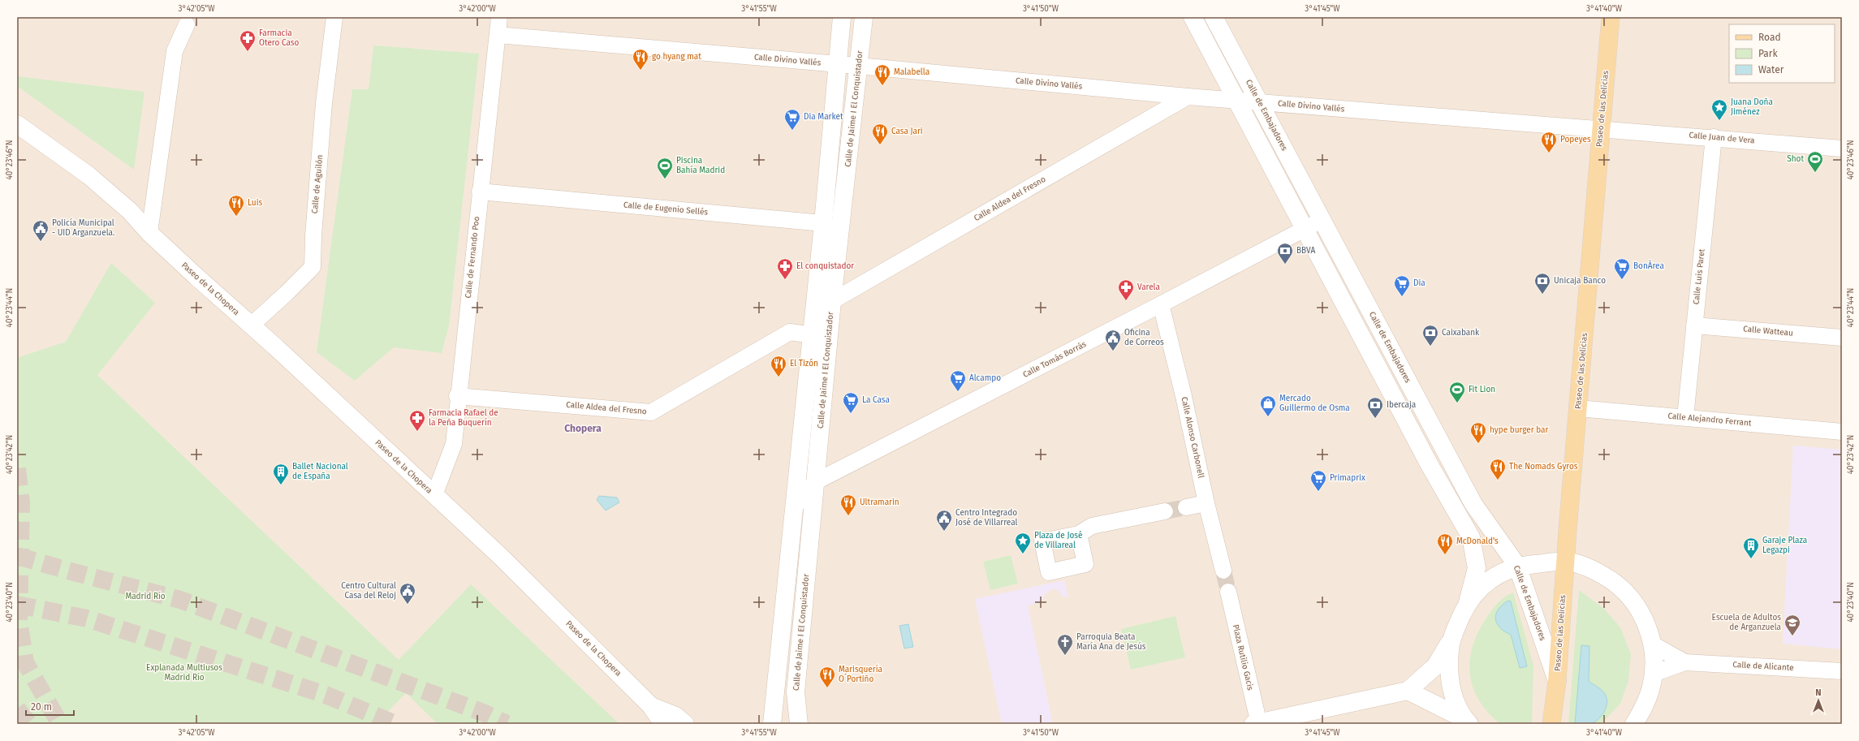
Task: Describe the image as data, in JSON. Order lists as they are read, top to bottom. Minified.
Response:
{"streets":{"main road":["Paseo de las Delicias"],"street":["Calle Divino Vallés","Calle de Jaime I El Conquistador","Calle de Embajadores","Calle Juan de Vera","Calle de Aguilón","Calle Aldea del Fresno","Calle de Eugenio Sellés","Calle de Fernando Poo","Calle Luis Paret","Paseo de la Chopera","Calle Watteau","Calle Tomás Borrás","Calle Alejandro Ferrant","Calle Alonso Carbonell","Plaza Rutilio Gacis","Calle de Alicante"]},"crossings":[["Calle Divino Vallés","Calle de Jaime I El Conquistador"],["Calle Divino Vallés","Paseo de las Delicias"],["Calle Divino Vallés","Calle de Embajadores"],["Calle Divino Vallés","Calle Juan de Vera"],["Calle Divino Vallés","Calle Aldea del Fresno"],["Calle Divino Vallés","Calle de Fernando Poo"],["Calle de Jaime I El Conquistador","Calle Aldea del Fresno"],["Calle de Jaime I El Conquistador","Calle de Eugenio Sellés"],["Calle de Jaime I El Conquistador","Calle Tomás Borrás"],["Paseo de las Delicias","Calle de Embajadores"],["Paseo de las Delicias","Calle Juan de Vera"],["Paseo de las Delicias","Calle Alejandro Ferrant"],["Calle de Embajadores","Calle Tomás Borrás"],["Calle Juan de Vera","Calle Luis Paret"],["Calle de Aguilón","Paseo de la Chopera"],["Calle Aldea del Fresno","Calle de Fernando Poo"],["Calle de Eugenio Sellés","Calle de Fernando Poo"],["Calle de Fernando Poo","Paseo de la Chopera"],["Calle Luis Paret","Calle Watteau"],["Calle Luis Paret","Calle Alejandro Ferrant"],["Calle Tomás Borrás","Calle Alonso Carbonell"]],"districts":["Chopera"],"parks":["Madrid Río","Explanada Multiusos Madrid Río"],"places":{"pharmacy":["Farmacia Otero Caso","El conquistador","Varela","Farmacia Rafael de la Peña Buquerín"],"restaurant":["go hyang mat","Malabella","Casa Jari","Popeyes","Luis","El Tizón","hype burger bar","The Nomads Gyros","Ultramarin","McDonald's","Marisquería O´Portiño"],"place":["Juana Doña Jiménez","Plaza de José de Villareal"],"supermarket":["Dia Market","BonÀrea","Dia","Alcampo","La Casa","Primaprix"],"sports":["Shot","Piscina Bahía Madrid","Fit Lion"],"public building":["Policía Municipal - UID Arganzuela.","Oficina de Correos","Centro Integrado José de Villarreal","Centro Cultural Casa del Reloj"],"bank":["BBVA","Unicaja Banco","Caixabank","Ibercaja"],"shop":["Mercado Guillermo de Osma"],"building":["Ballet Nacional de España","Garaje Plaza Legazpi"],"school or university":["Escuela de Adultos de Arganzuela"],"church":["Parroquia Beata María Ana de Jesús"]},"legend":["Road","Park","Water"],"scale_bar":"20 m","north":"top","coordinates":["3°42'05\"W","3°42'00\"W","3°41'55\"W","3°41'50\"W","3°41'45\"W","3°41'40\"W","40°23'46\"N","40°23'44\"N","40°23'42\"N","40°23'40\"N"]}
